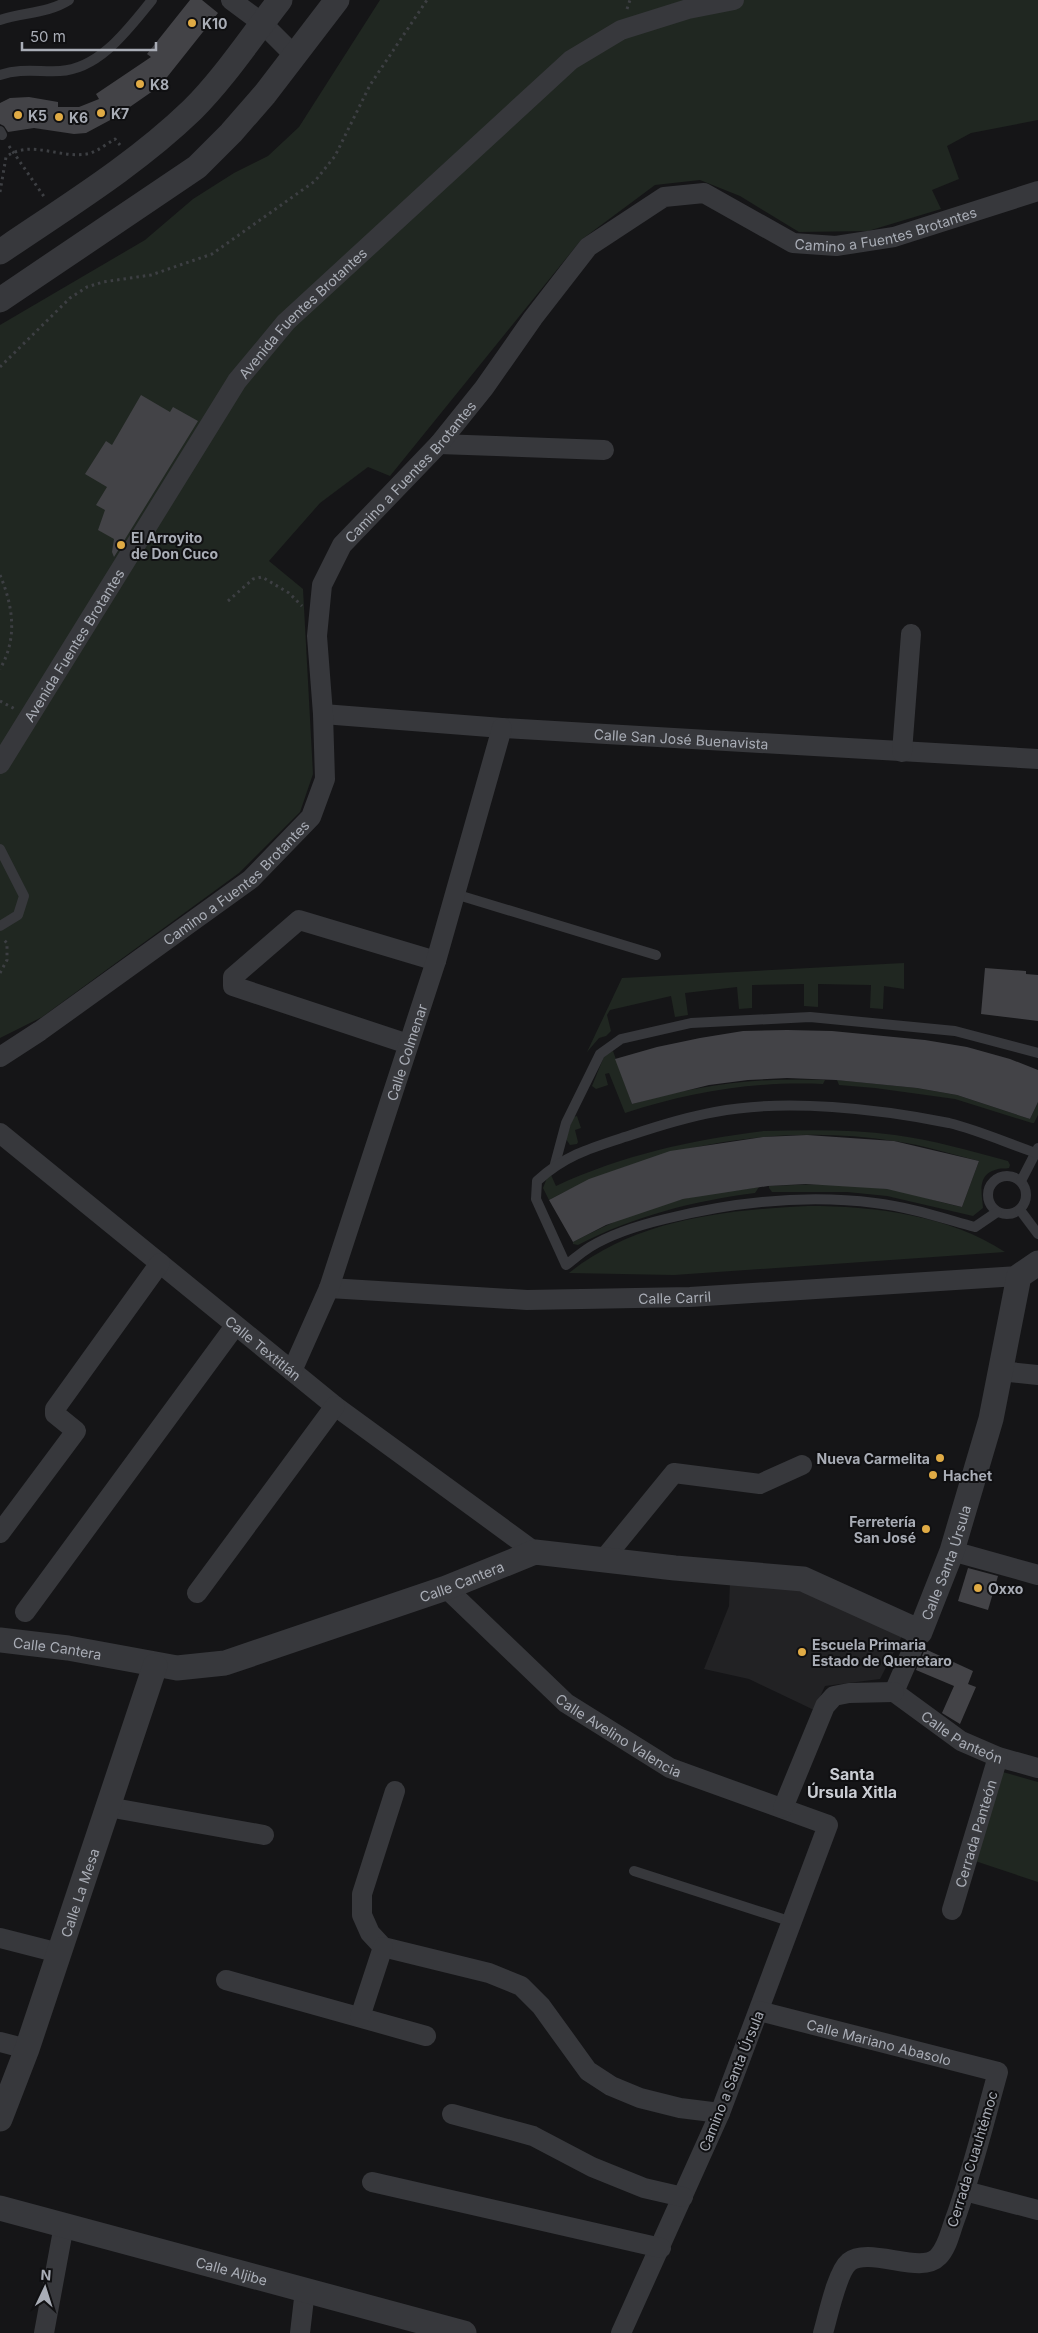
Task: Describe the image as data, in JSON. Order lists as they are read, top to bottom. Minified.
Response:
{"streets":{"street":["Camino a Fuentes Brotantes","Avenida Fuentes Brotantes","Calle San José Buenavista","Calle Colmenar","Calle Carril","Calle Textitlán","Calle Santa Úrsula","Calle Cantera","Calle Avelino Valencia","Calle Panteón","Cerrada Panteón","Calle La Mesa","Calle Mariano Abasolo","Camino a Santa Úrsula","Cerrada Cuauhtémoc","Calle Aljibe"]},"crossings":[["Camino a Fuentes Brotantes","Calle San José Buenavista"],["Calle San José Buenavista","Calle Colmenar"],["Calle Colmenar","Calle Carril"],["Calle Colmenar","Calle Textitlán"],["Calle Carril","Calle Santa Úrsula"],["Calle Textitlán","Calle Cantera"],["Calle Santa Úrsula","Calle Cantera"],["Calle Santa Úrsula","Calle Panteón"],["Calle Cantera","Calle Avelino Valencia"],["Calle Cantera","Calle La Mesa"],["Calle Avelino Valencia","Camino a Santa Úrsula"],["Calle Panteón","Cerrada Panteón"],["Calle Mariano Abasolo","Camino a Santa Úrsula"],["Calle Mariano Abasolo","Cerrada Cuauhtémoc"]],"districts":["Santa Úrsula Xitla"],"places":["K10","K8","K7","K5","K6","El Arroyito de Don Cuco","Nueva Carmelita","Hachet","Ferretería San José","Oxxo","Escuela Primaria Estado de Queretaro"],"scale_bar":"50 m","north":"top"}
